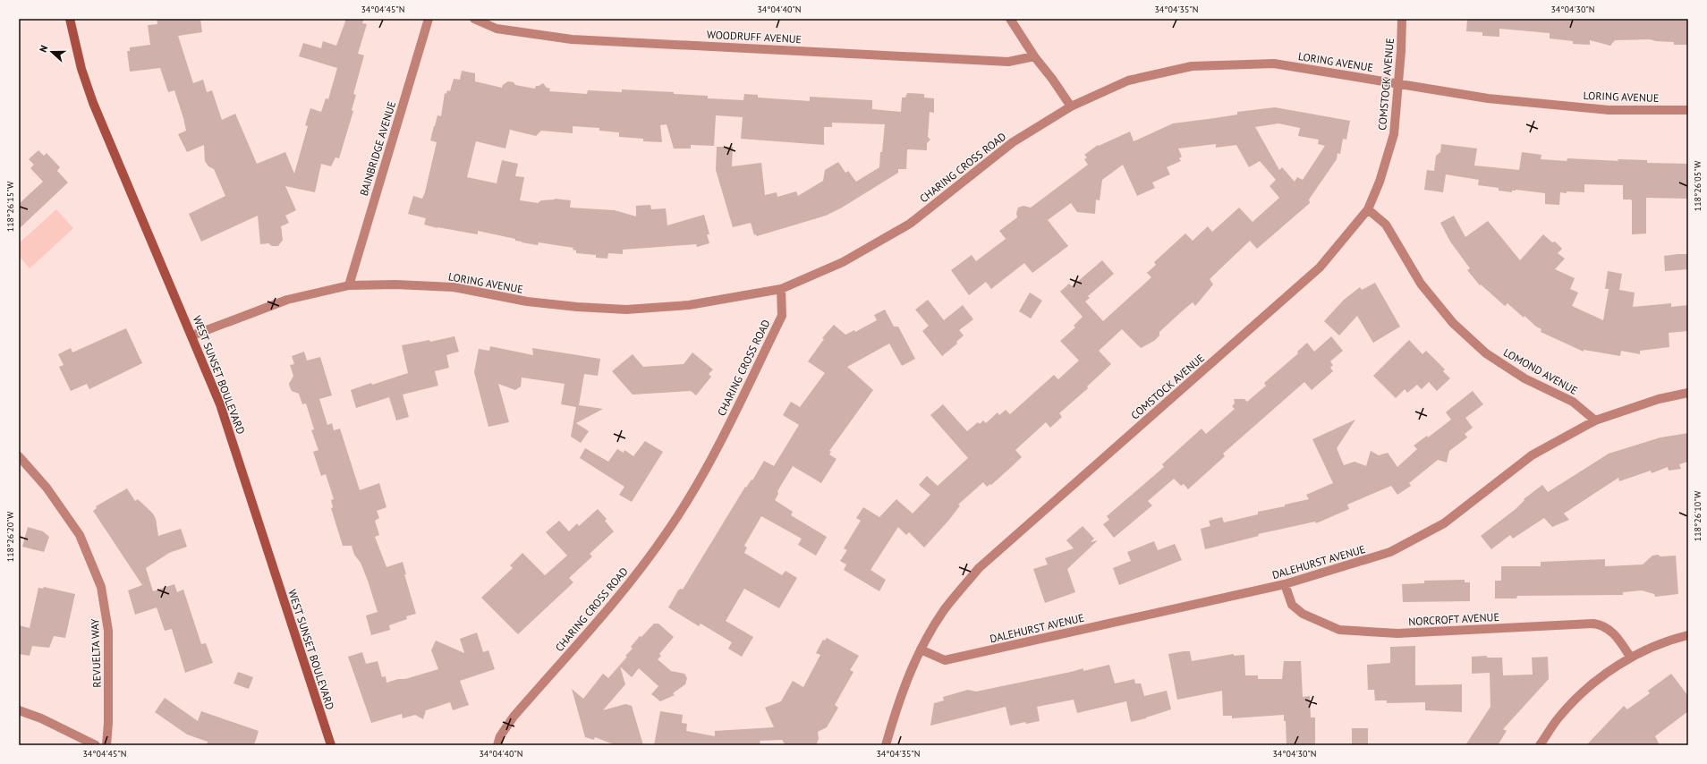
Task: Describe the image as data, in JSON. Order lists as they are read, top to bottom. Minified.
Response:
{"streets":{"main road":["WEST SUNSET BOULEVARD"],"street":["WOODRUFF AVENUE","LORING AVENUE","COMSTOCK AVENUE","BAINBRIDGE AVENUE","CHARING CROSS ROAD","LOMOND AVENUE","DALEHURST AVENUE","NORCROFT AVENUE","REVUELTA WAY"]},"crossings":[["LORING AVENUE","COMSTOCK AVENUE"],["LORING AVENUE","BAINBRIDGE AVENUE"],["LORING AVENUE","CHARING CROSS ROAD"],["LORING AVENUE","WEST SUNSET BOULEVARD"],["COMSTOCK AVENUE","LOMOND AVENUE"],["COMSTOCK AVENUE","DALEHURST AVENUE"],["LOMOND AVENUE","DALEHURST AVENUE"],["DALEHURST AVENUE","NORCROFT AVENUE"]],"north":"left","coordinates":["34°04'45\"N","34°04'40\"N","34°04'35\"N","34°04'30\"N","118°26'05\"W","118°26'15\"W","118°26'10\"W","118°26'20\"W"]}
